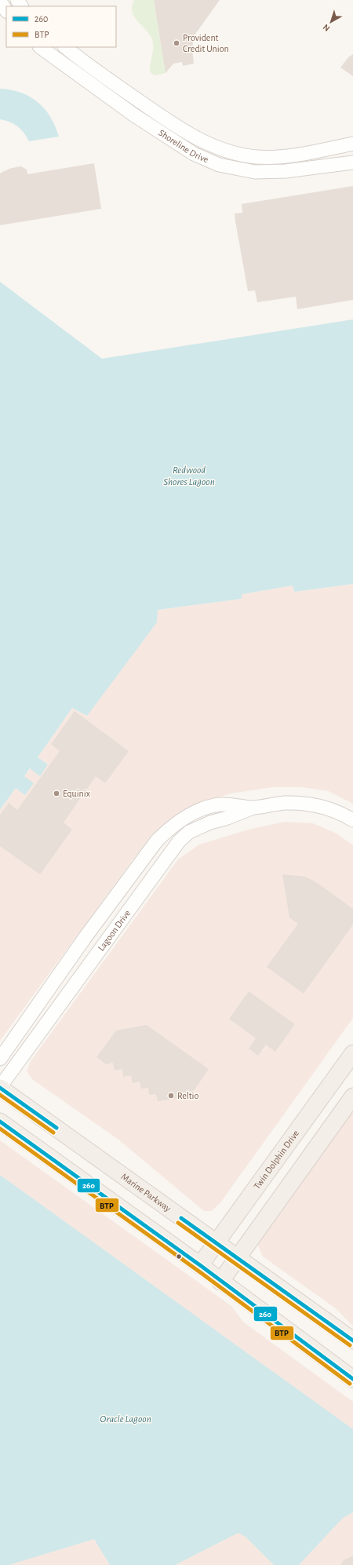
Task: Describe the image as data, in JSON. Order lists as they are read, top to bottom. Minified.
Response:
{"streets":{"main road":["Twin Dolphin Drive","Marine Parkway"],"street":["Shoreline Drive","Lagoon Drive"]},"crossings":[["Lagoon Drive","Marine Parkway"],["Twin Dolphin Drive","Marine Parkway"]],"water":["Redwood Shores Lagoon","Oracle Lagoon"],"places":["Provident Credit Union","Equinix","Reltio"],"lines":["transit line 260","transit line BTP"],"legend":["260","BTP"],"north":"bottom left"}
